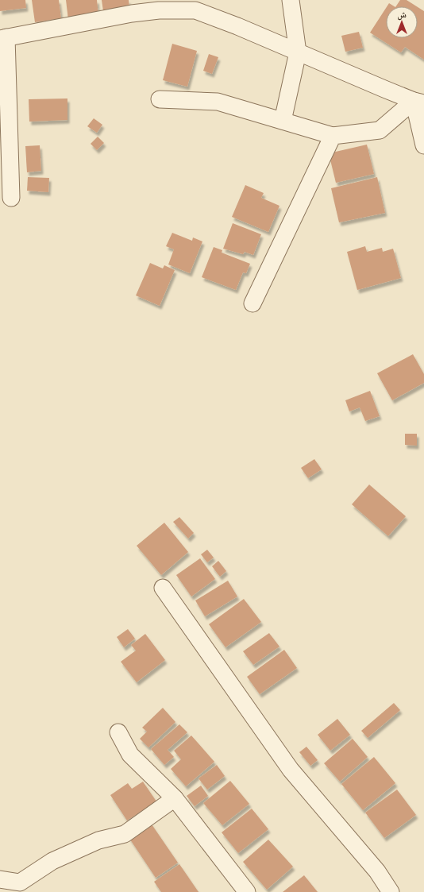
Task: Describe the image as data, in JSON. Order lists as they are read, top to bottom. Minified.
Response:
{"north":"top"}
